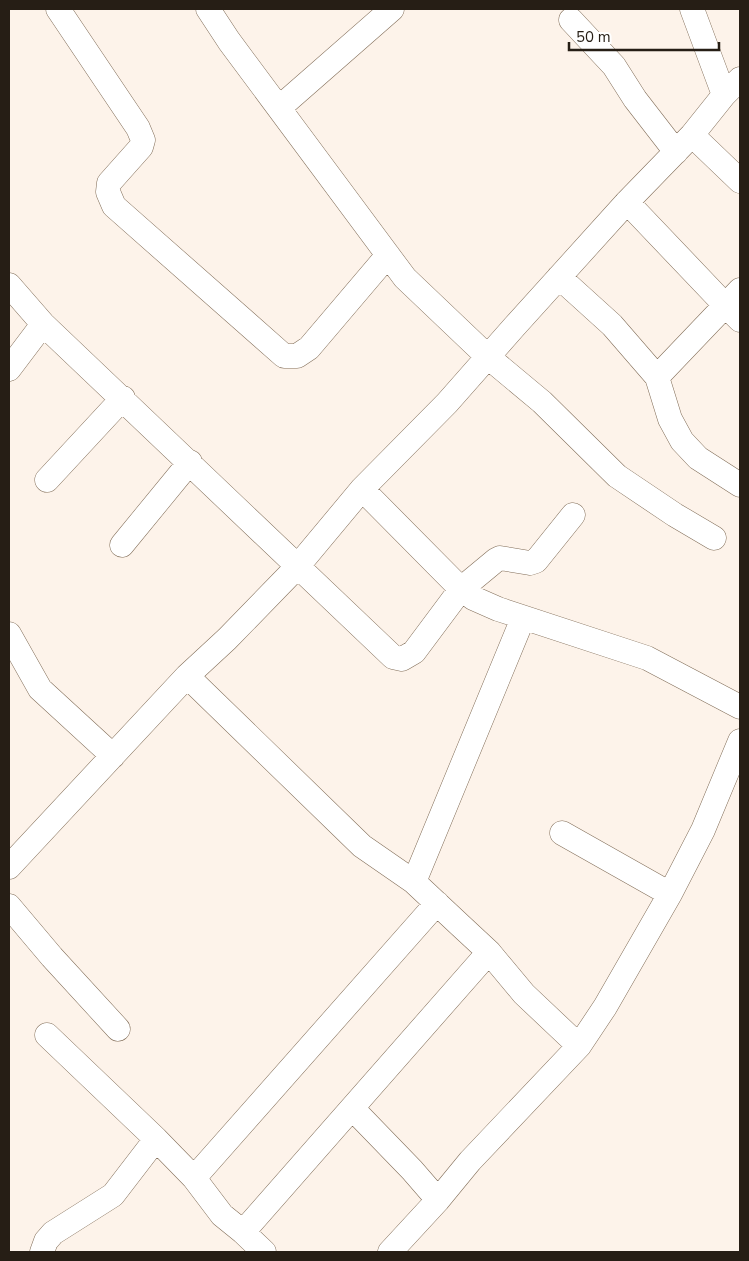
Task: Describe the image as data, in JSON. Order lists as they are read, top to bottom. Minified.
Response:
{"scale_bar":"50 m"}
